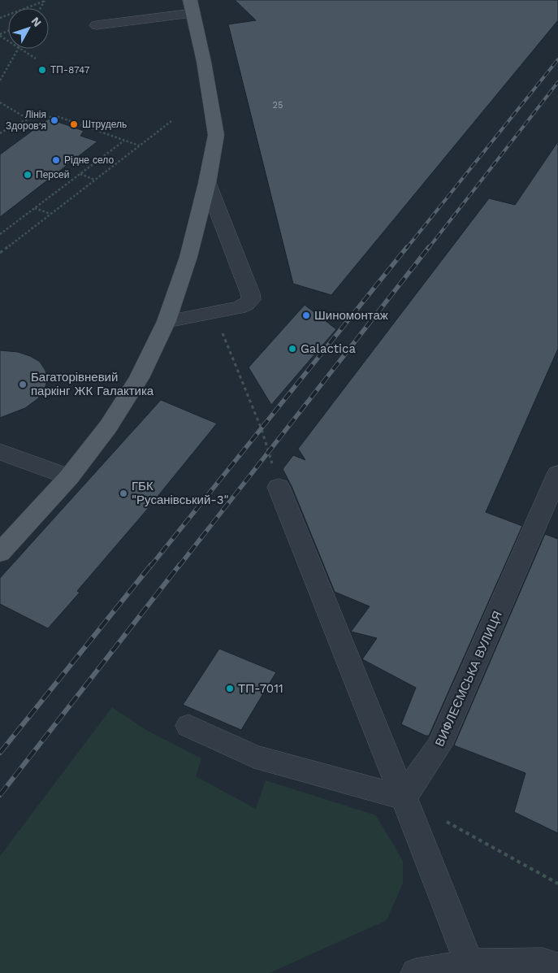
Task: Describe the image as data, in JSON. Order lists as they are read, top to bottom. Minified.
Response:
{"streets":{"street":["ВИФЛЕЄМСЬКА ВУЛИЦЯ"]},"places":["ТП-8747","Лінія Здоров'я","Штрудель","Рідне село","Персей","Шиномонтаж","Galactica","Багаторівневий паркінг ЖК Галактика","ГБК \"Русанівський-3\"","ТП-7011"],"house_numbers":["25"],"north":"top right"}
